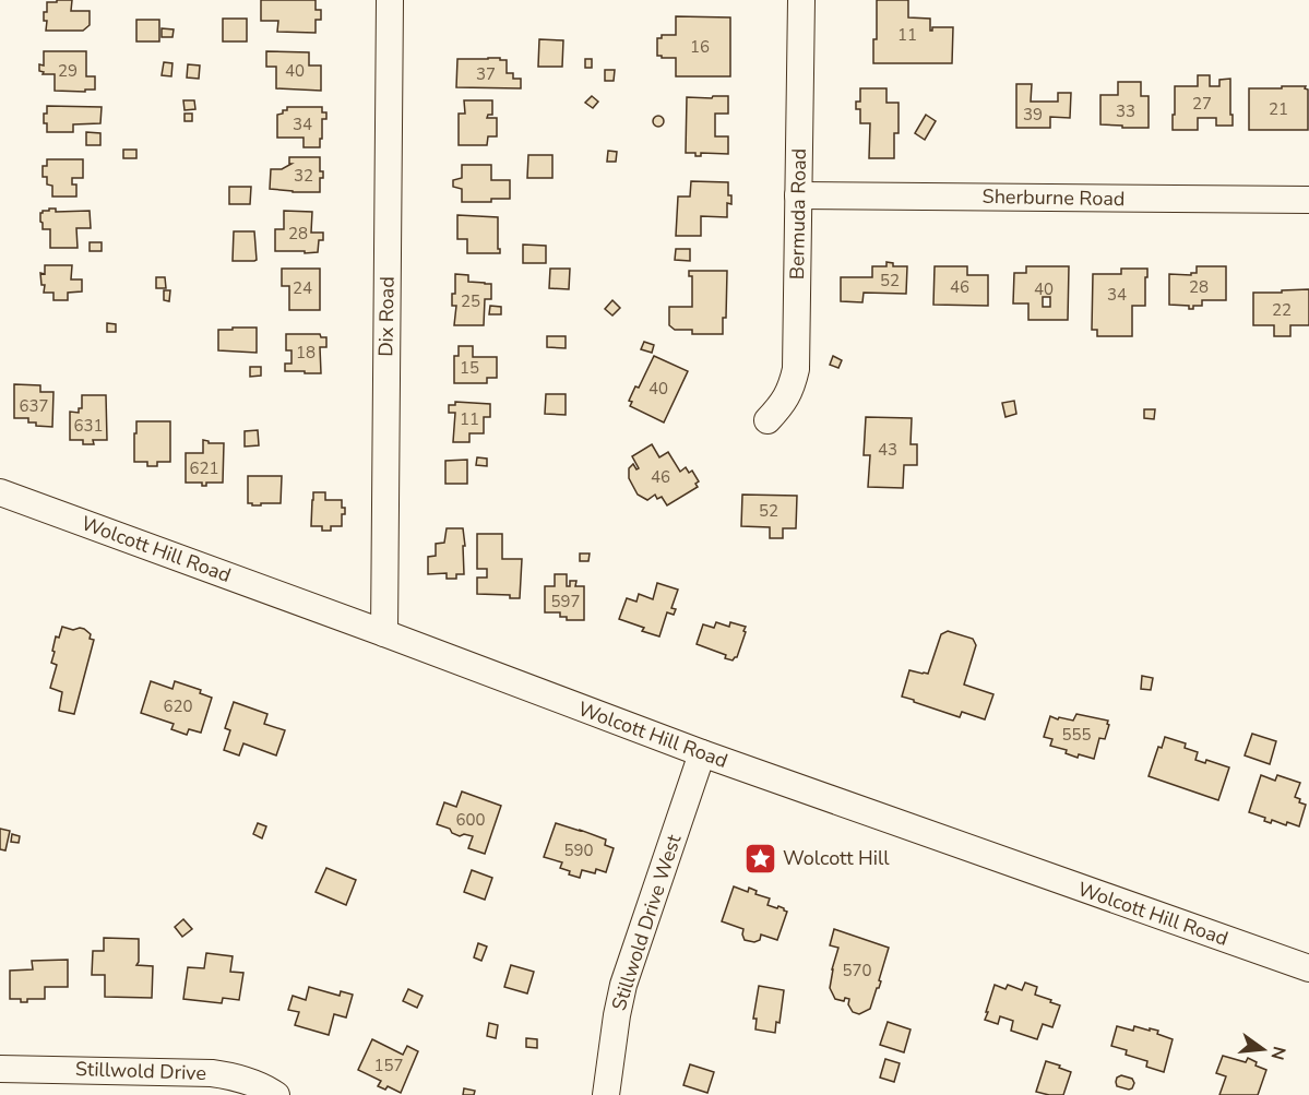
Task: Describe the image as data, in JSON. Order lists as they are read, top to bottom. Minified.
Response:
{"streets":{"street":["Sherburne Road","Bermuda Road","Dix Road","Wolcott Hill Road","Stillwold Drive West","Stillwold Drive"]},"crossings":[["Sherburne Road","Bermuda Road"],["Dix Road","Wolcott Hill Road"],["Wolcott Hill Road","Stillwold Drive West"]],"places":{"place":["Wolcott Hill"]},"house_numbers":["11","16","29","40","37","27","21","33","39","34","32","28","52","46","28","24","40","34","25","22","18","15","40","637","11","631","43","621","46","52","597","620","555","600","590","570","157"],"north":"right"}
